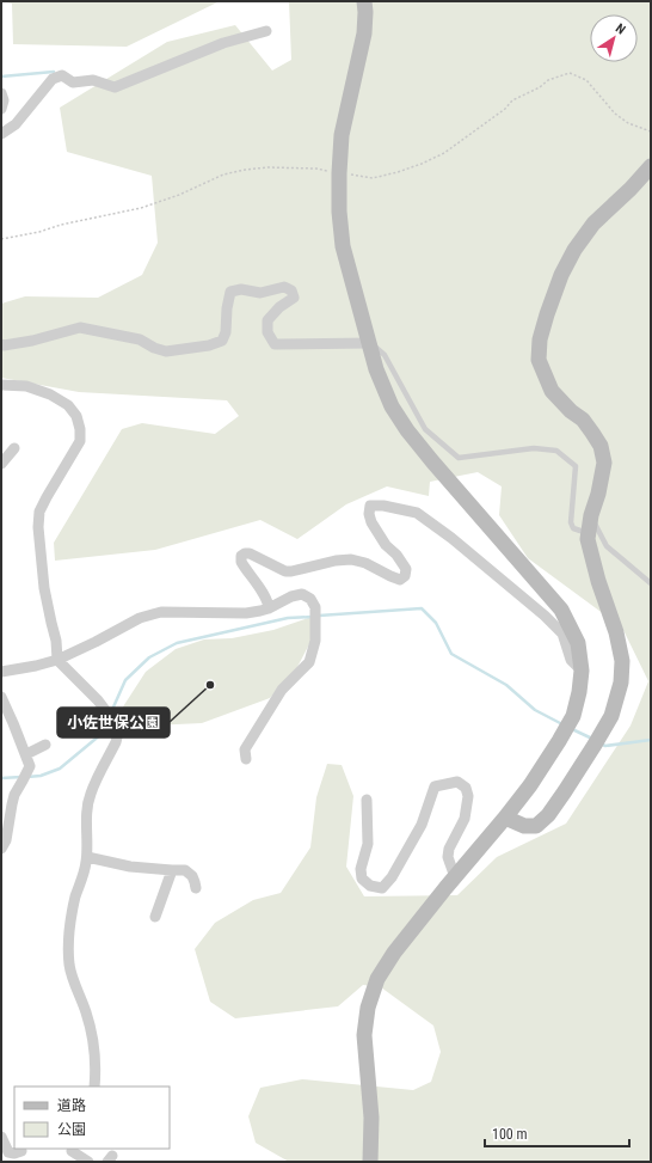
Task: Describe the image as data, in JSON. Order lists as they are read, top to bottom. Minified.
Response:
{"places":["小佐世保公園"],"legend":["道路","公園"],"scale_bar":"100 m","north":"top right"}
